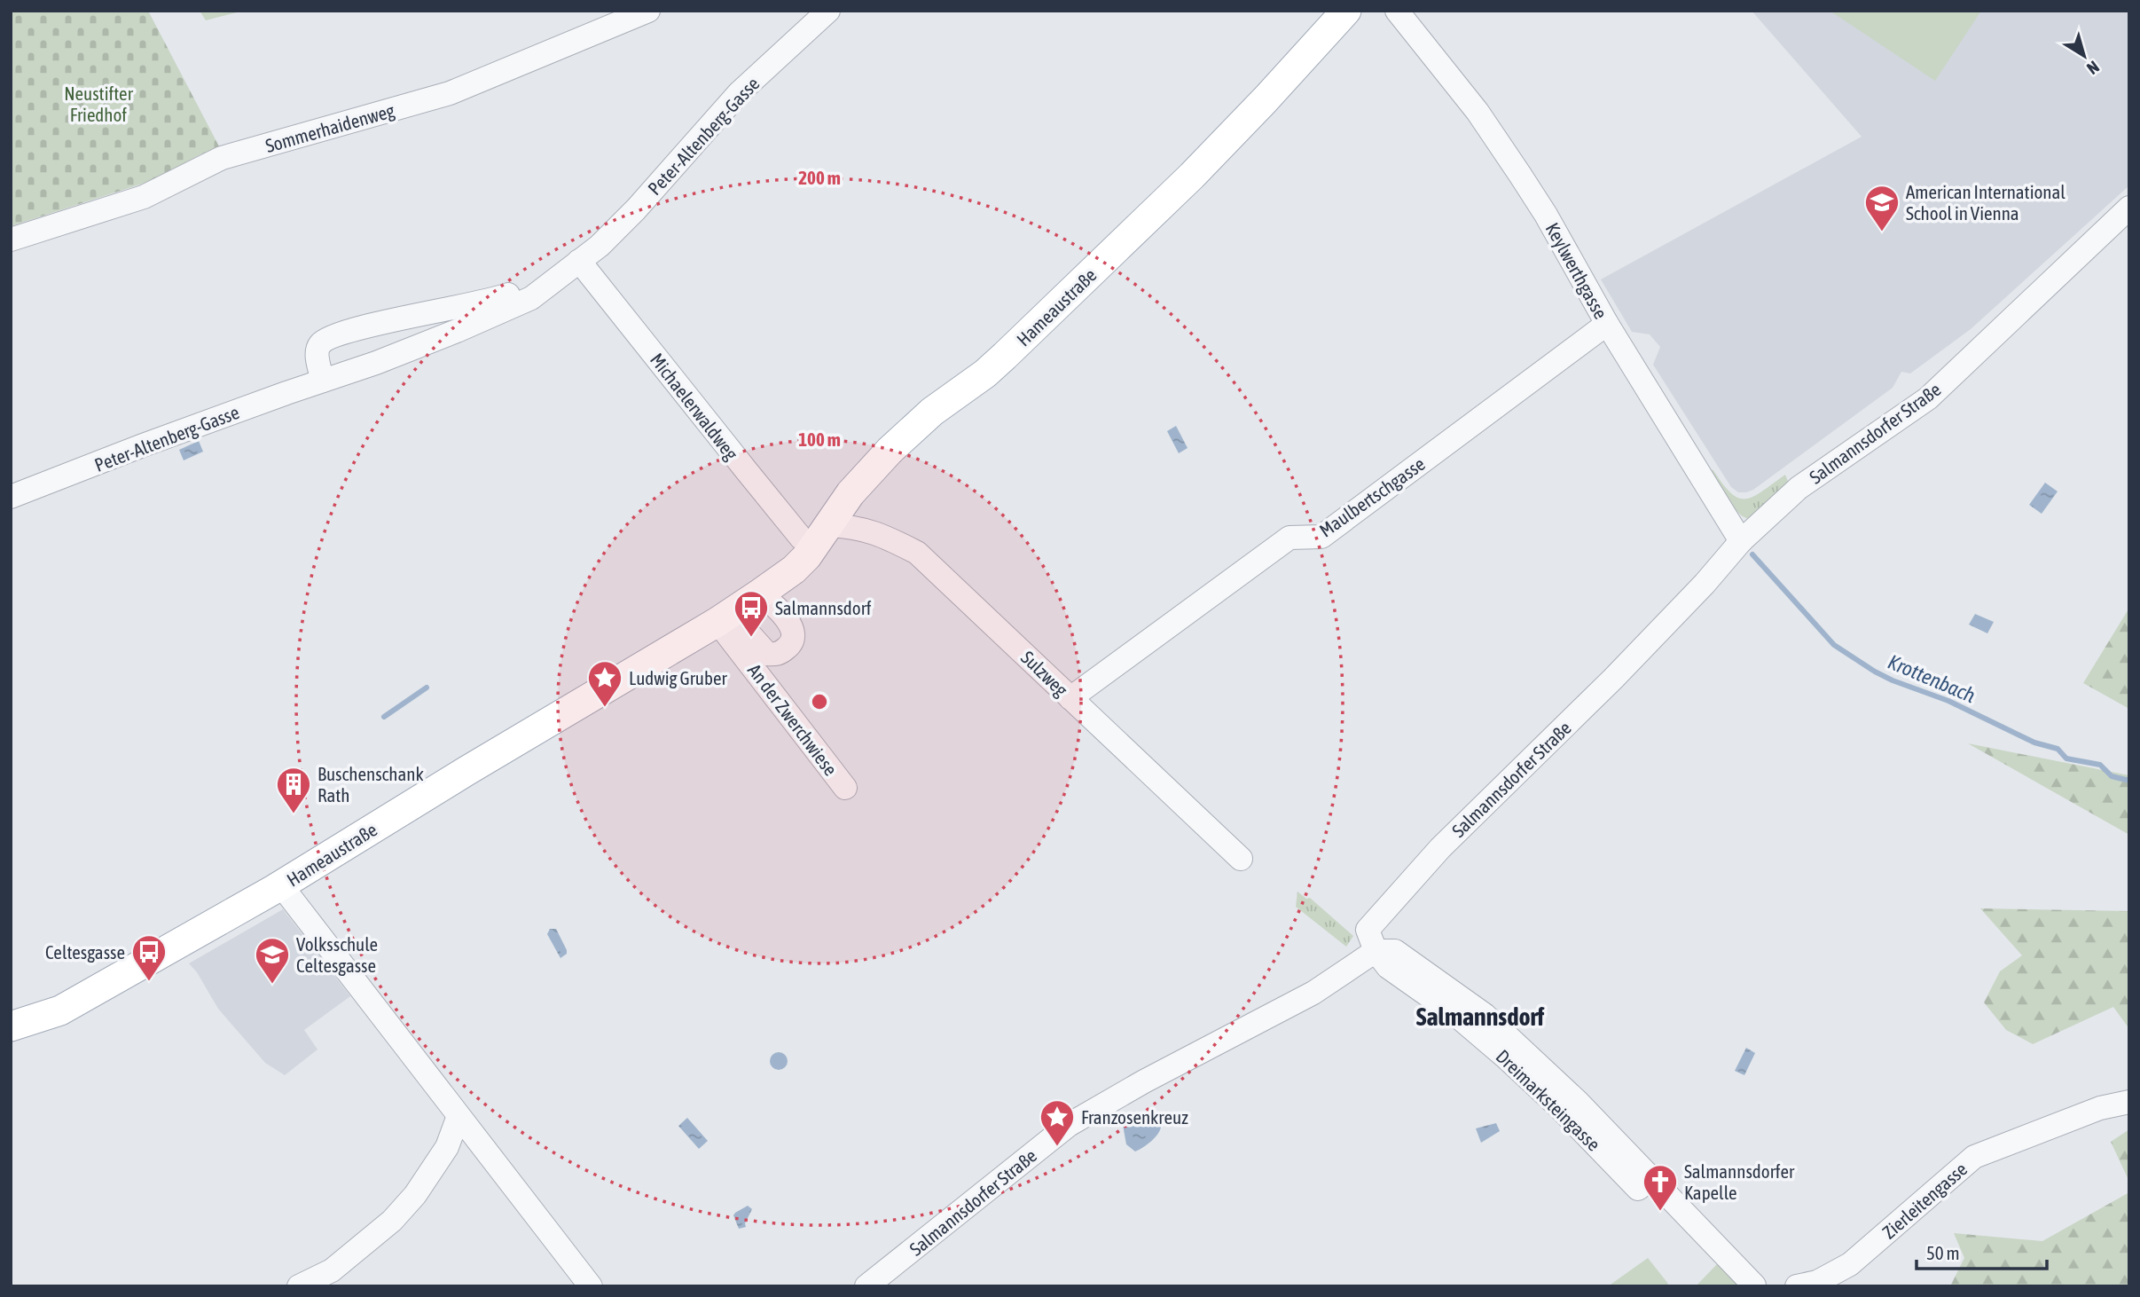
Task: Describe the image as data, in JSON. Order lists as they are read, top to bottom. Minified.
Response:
{"streets":{"main road":["Hameaustraße"],"street":["Sommerhaidenweg","Peter-Altenberg-Gasse","Keylwerthgasse","Michaelerwaldweg","Salmannsdorfer Straße","Maulbertschgasse","Sulzweg","An der Zwerchwiese","Dreimarksteingasse","Zierleitengasse"]},"crossings":[["Peter-Altenberg-Gasse","Michaelerwaldweg"],["Keylwerthgasse","Salmannsdorfer Straße"],["Keylwerthgasse","Maulbertschgasse"],["Hameaustraße","Michaelerwaldweg"],["Hameaustraße","Sulzweg"],["Hameaustraße","An der Zwerchwiese"],["Michaelerwaldweg","Sulzweg"],["Salmannsdorfer Straße","Dreimarksteingasse"],["Maulbertschgasse","Sulzweg"]],"districts":["Salmannsdorf"],"water":["Krottenbach"],"parks":["Neustifter Friedhof"],"places":{"school or university":["American International School in Vienna","Volksschule Celtesgasse"],"bus stop":["Salmannsdorf","Celtesgasse"],"place":["Ludwig Gruber","Franzosenkreuz"],"building":["Buschenschank Rath"],"church":["Salmannsdorfer Kapelle"]},"scale_bar":"50 m","north":"bottom right","rings":["200 m","100 m"]}
